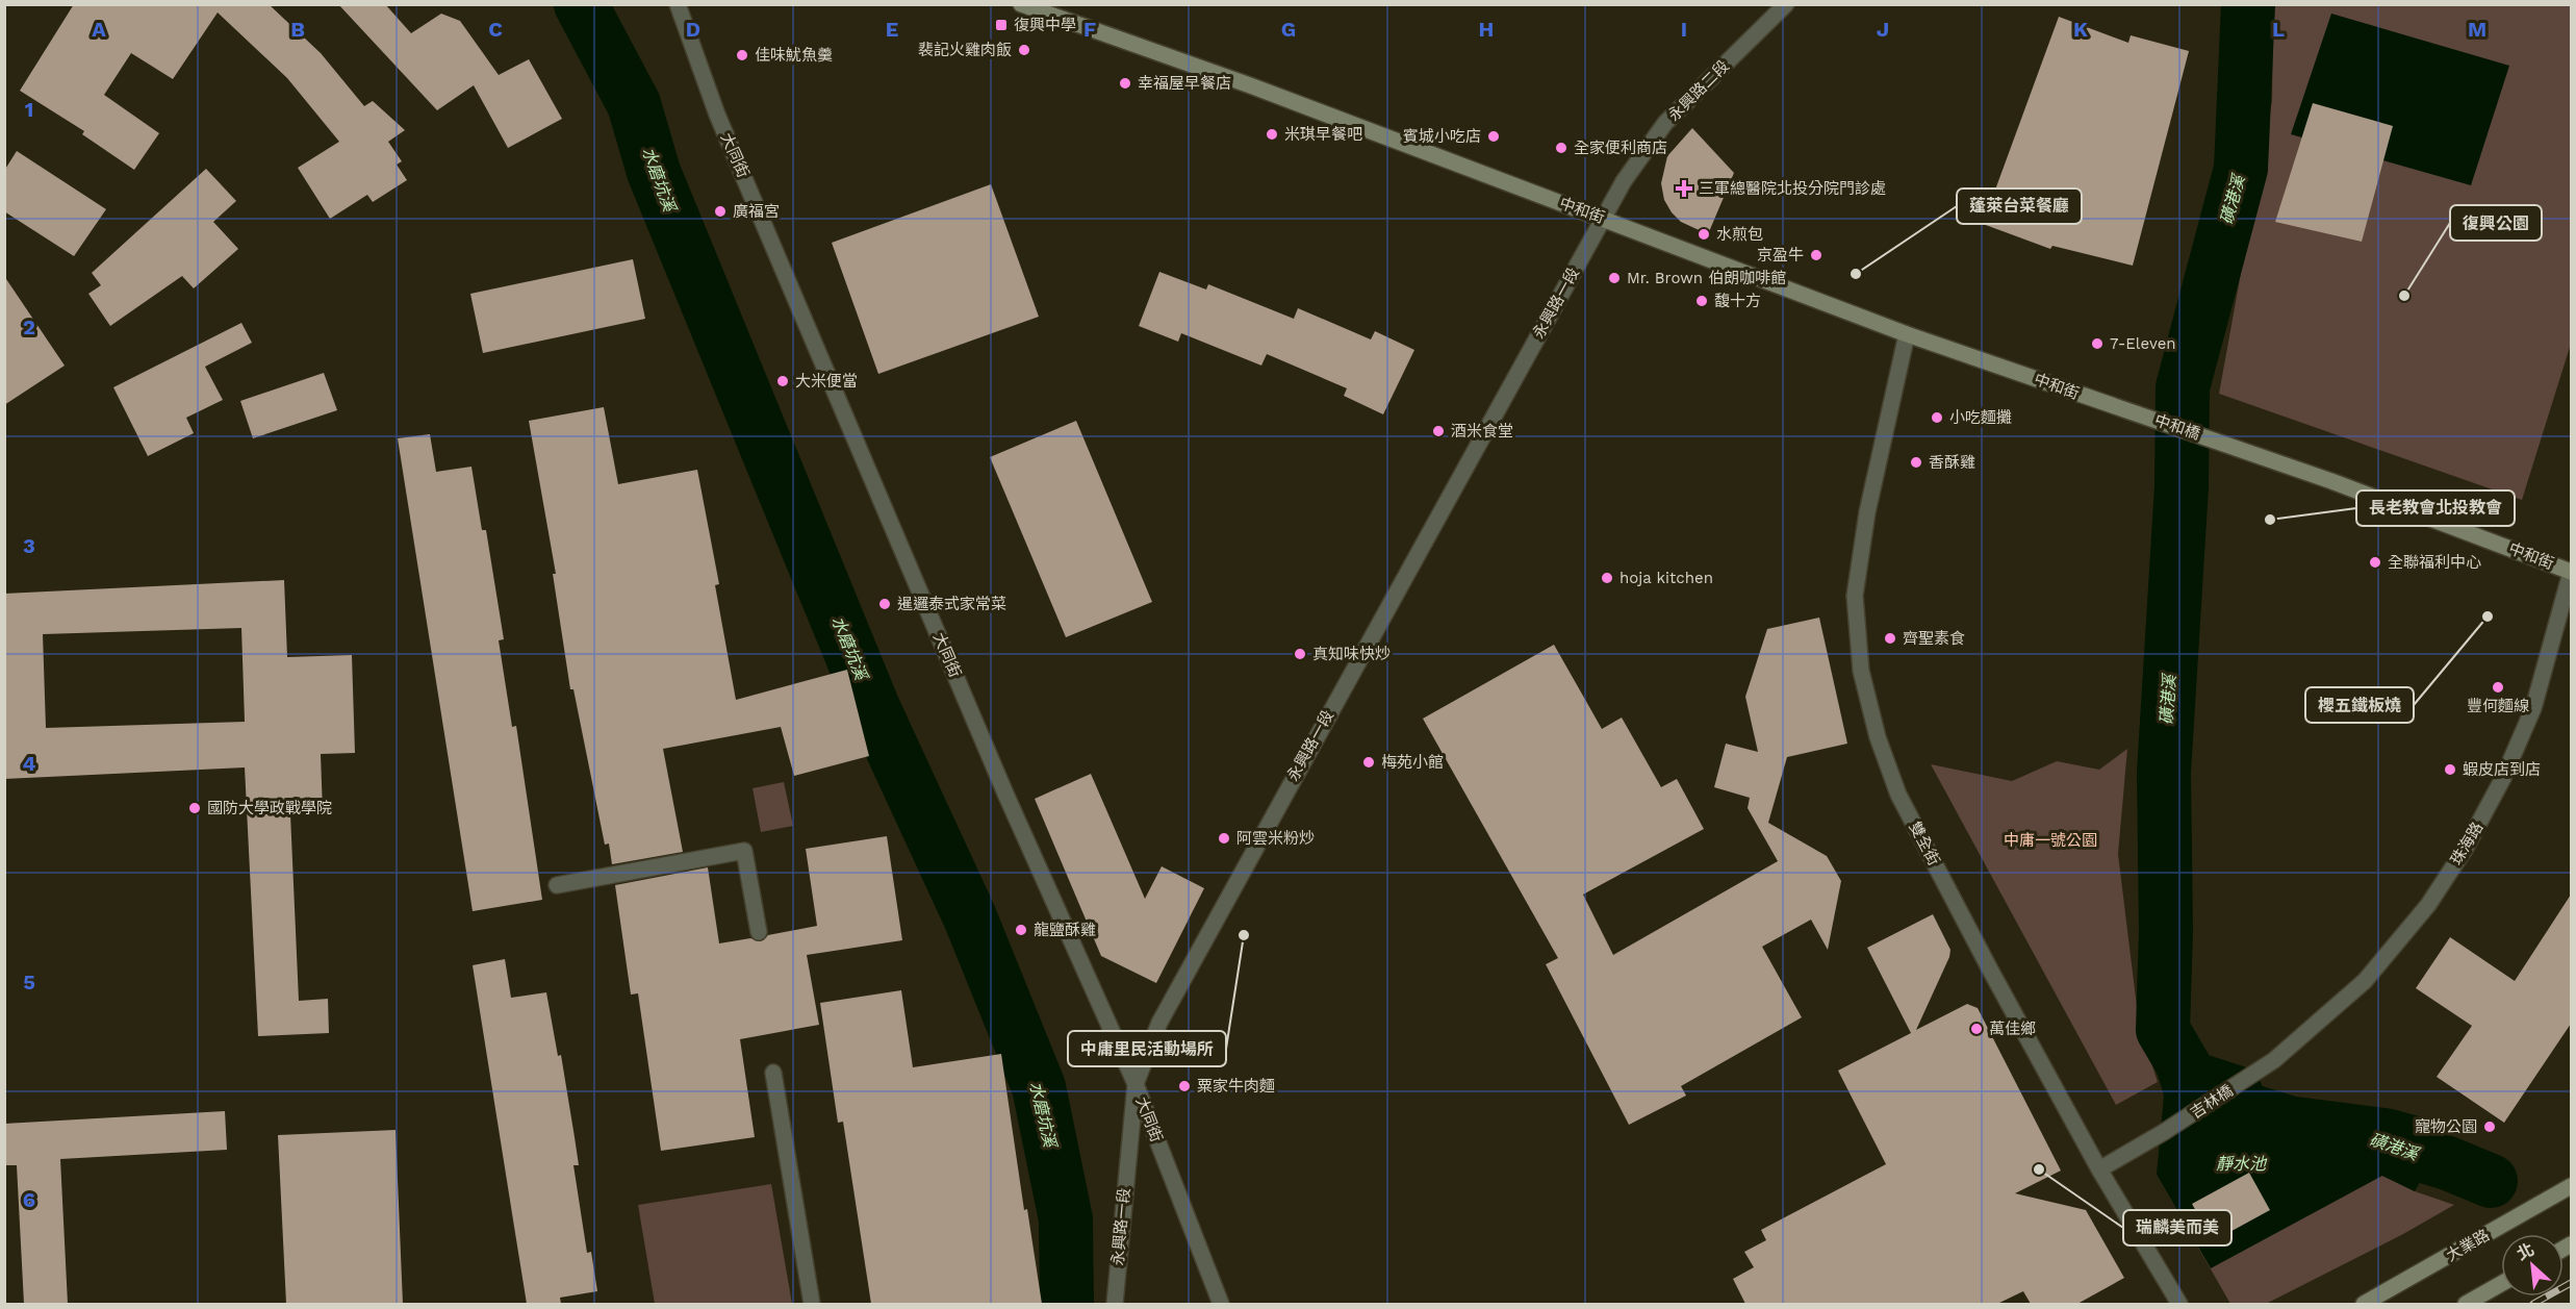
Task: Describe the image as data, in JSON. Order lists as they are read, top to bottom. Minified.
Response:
{"streets":{"street":["永興路二段","大同街","中和街","永興路一段","中和橋","雙全街","珠海路","吉林橋","大業路"]},"crossings":[["永興路二段","中和街"],["永興路二段","永興路一段"],["大同街","永興路一段"],["中和街","永興路一段"],["中和街","中和橋"],["中和街","雙全街"],["中和街","珠海路"],["雙全街","吉林橋"],["珠海路","吉林橋"]],"water":["水磨坑溪","磺港溪","靜水池"],"parks":["中庸一號公園"],"places":{"transit":["復興中學"],"other":["裴記火雞肉飯","佳味魷魚羹","幸福屋早餐店","米琪早餐吧","賓城小吃店","全家便利商店","廣福宮","水煎包","京盈牛","蓬萊台菜餐廳","Mr. Brown 伯朗咖啡館","復興公園","馥十方","7-Eleven","大米便當","小吃麵攤","酒米食堂","香酥雞","長老教會北投教會","全聯福利中心","hoja kitchen","暹邏泰式家常菜","櫻五鐵板燒","齊聖素食","真知味快炒","豐何麵線","梅苑小館","蝦皮店到店","國防大學政戰學院","阿雲米粉炒","龍鹽酥雞","中庸里民活動場所","萬佳鄉","粟家牛肉麵","寵物公園","瑞麟美而美"],"health":["三軍總醫院北投分院門診處"]},"north":"top left","grid":{"columns":["A","B","C","D","E","F","G","H","I","J","K","L","M"],"rows":["1","2","3","4","5","6"]}}
